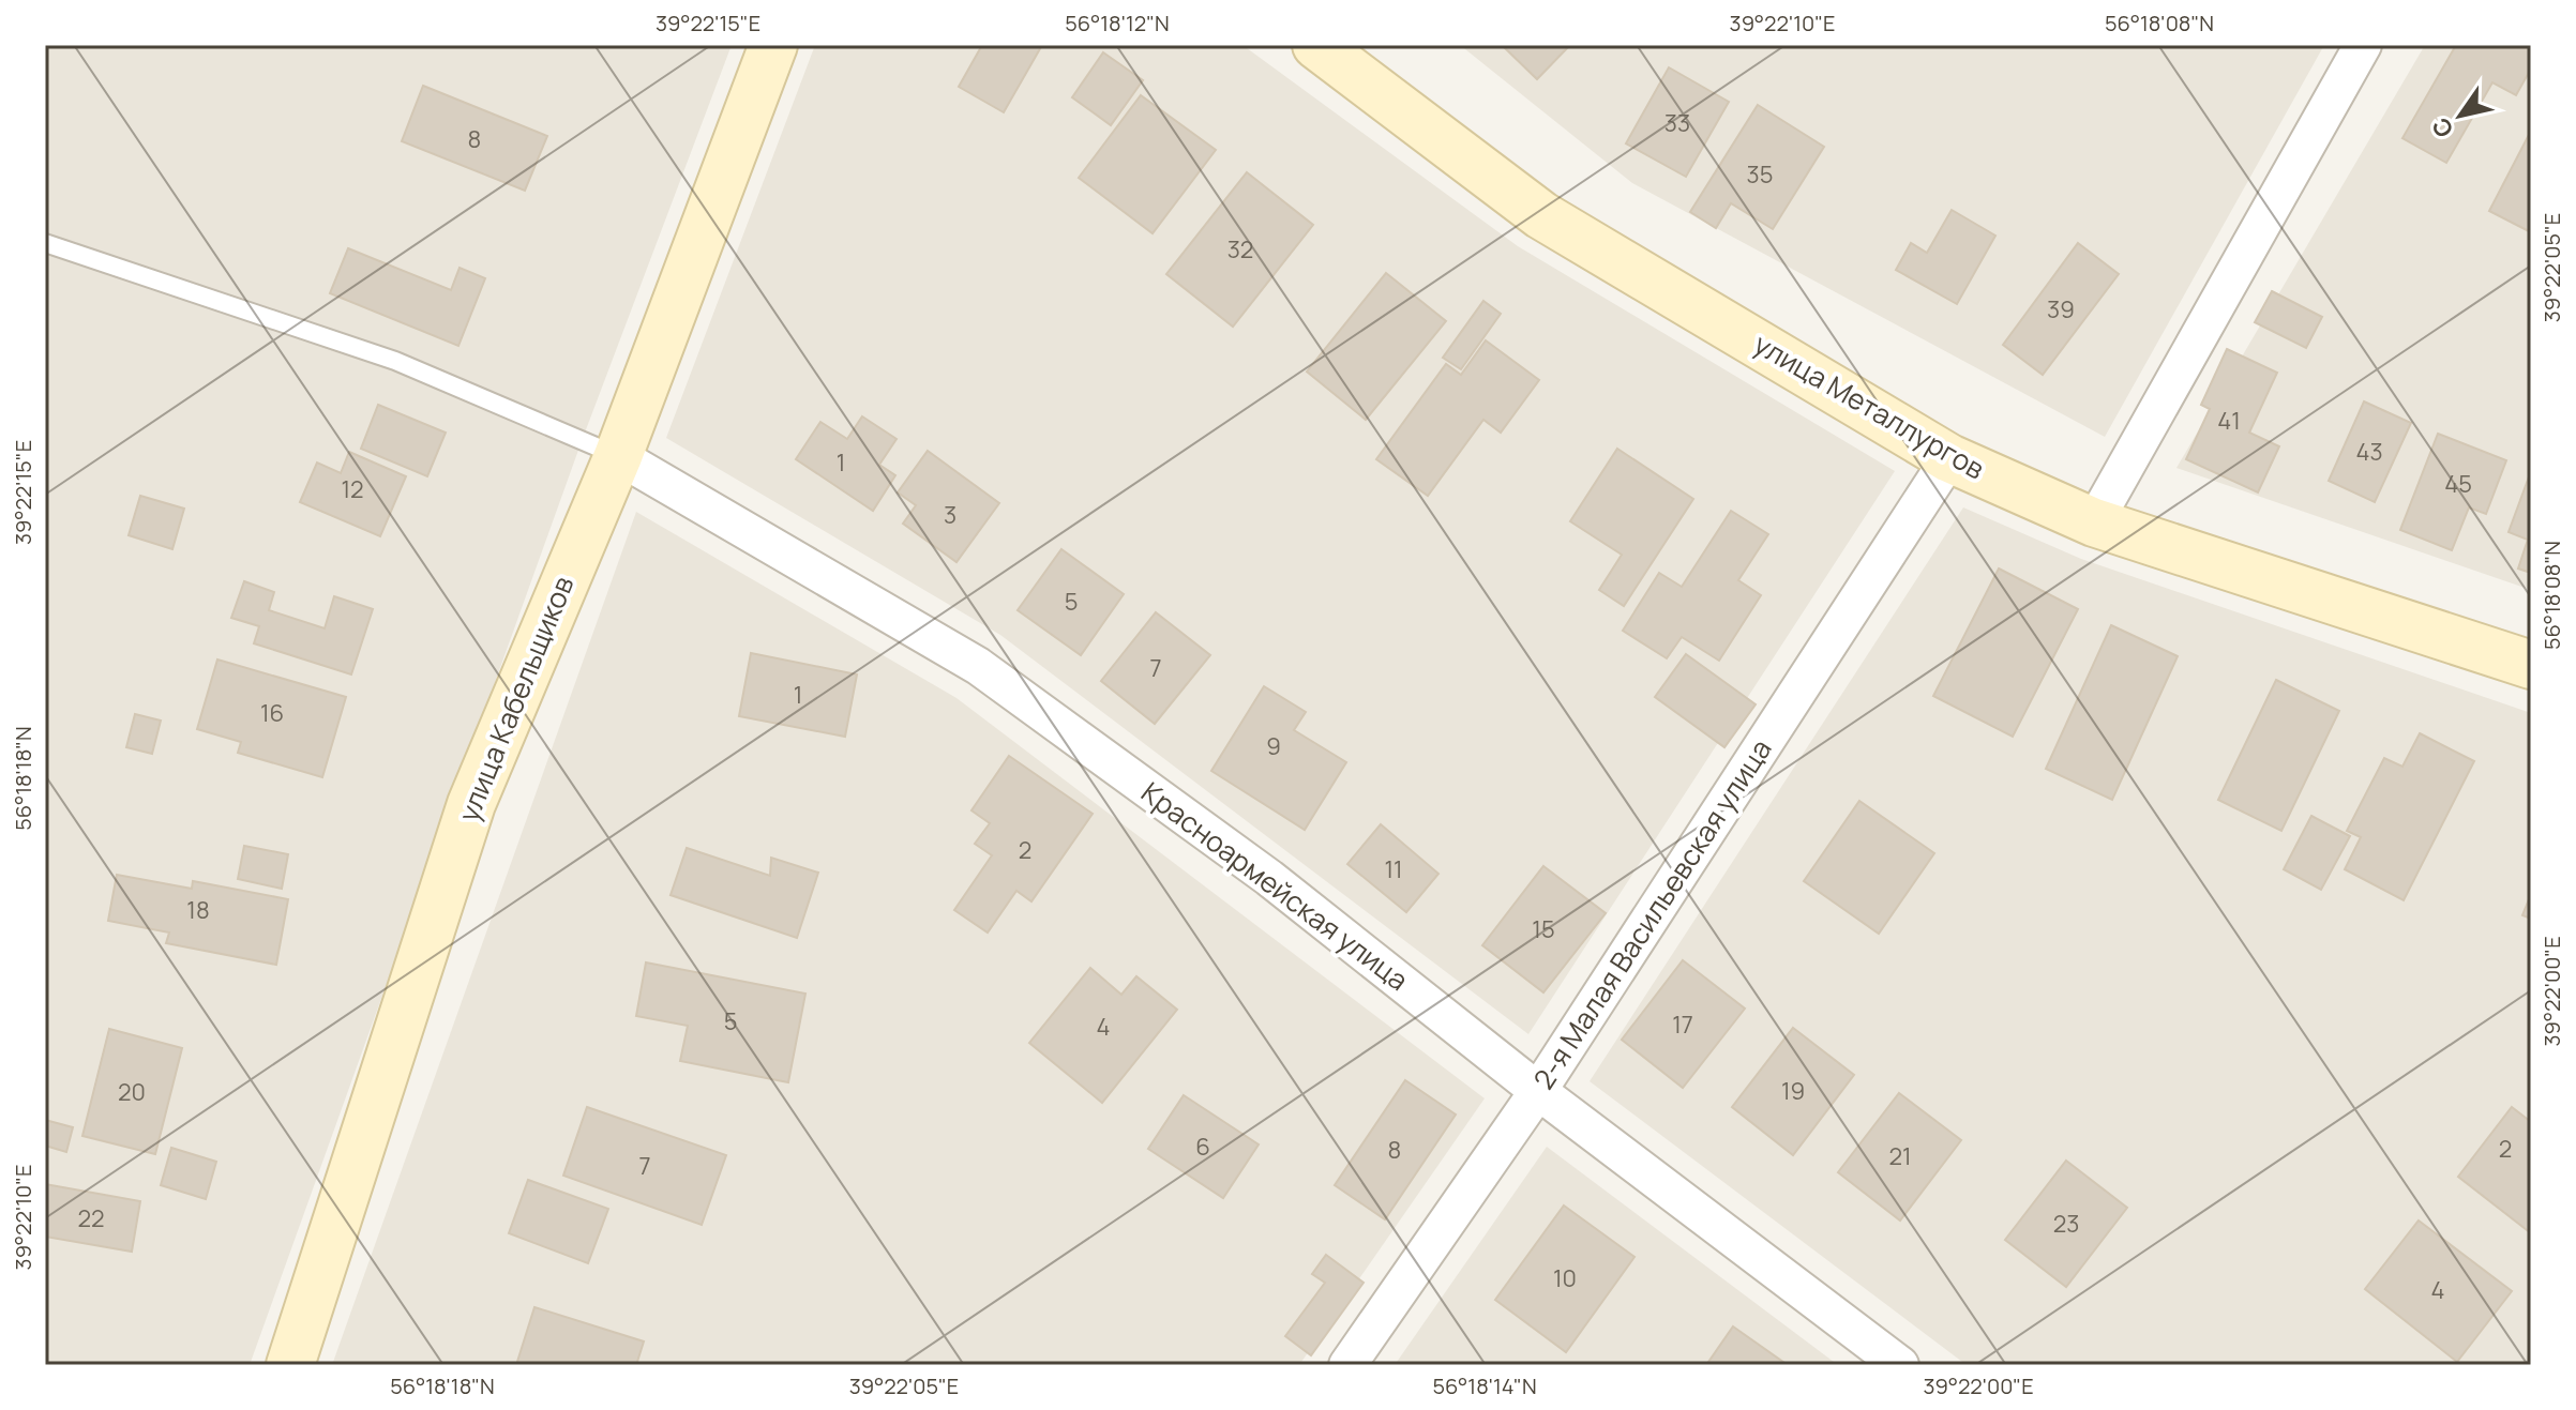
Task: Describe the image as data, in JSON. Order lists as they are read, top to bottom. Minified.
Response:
{"streets":{"street":["улица Металлургов","улица Кабельщиков","Красноармейская улица","2-я Малая Васильевская улица"]},"crossings":[["улица Металлургов","2-я Малая Васильевская улица"],["улица Кабельщиков","Красноармейская улица"],["Красноармейская улица","2-я Малая Васильевская улица"]],"house_numbers":["33","8","35","32","39","41","43","1","45","12","3","5","7","1","16","9","2","11","18","15","5","17","4","19","20","6","2","8","21","7","22","23","10","4"],"north":"bottom left","coordinates":["39°22'15\"E","56°18'12\"N","39°22'10\"E","56°18'08\"N","39°22'05\"E","56°18'18\"N","39°22'00\"E","56°18'14\"N"]}
